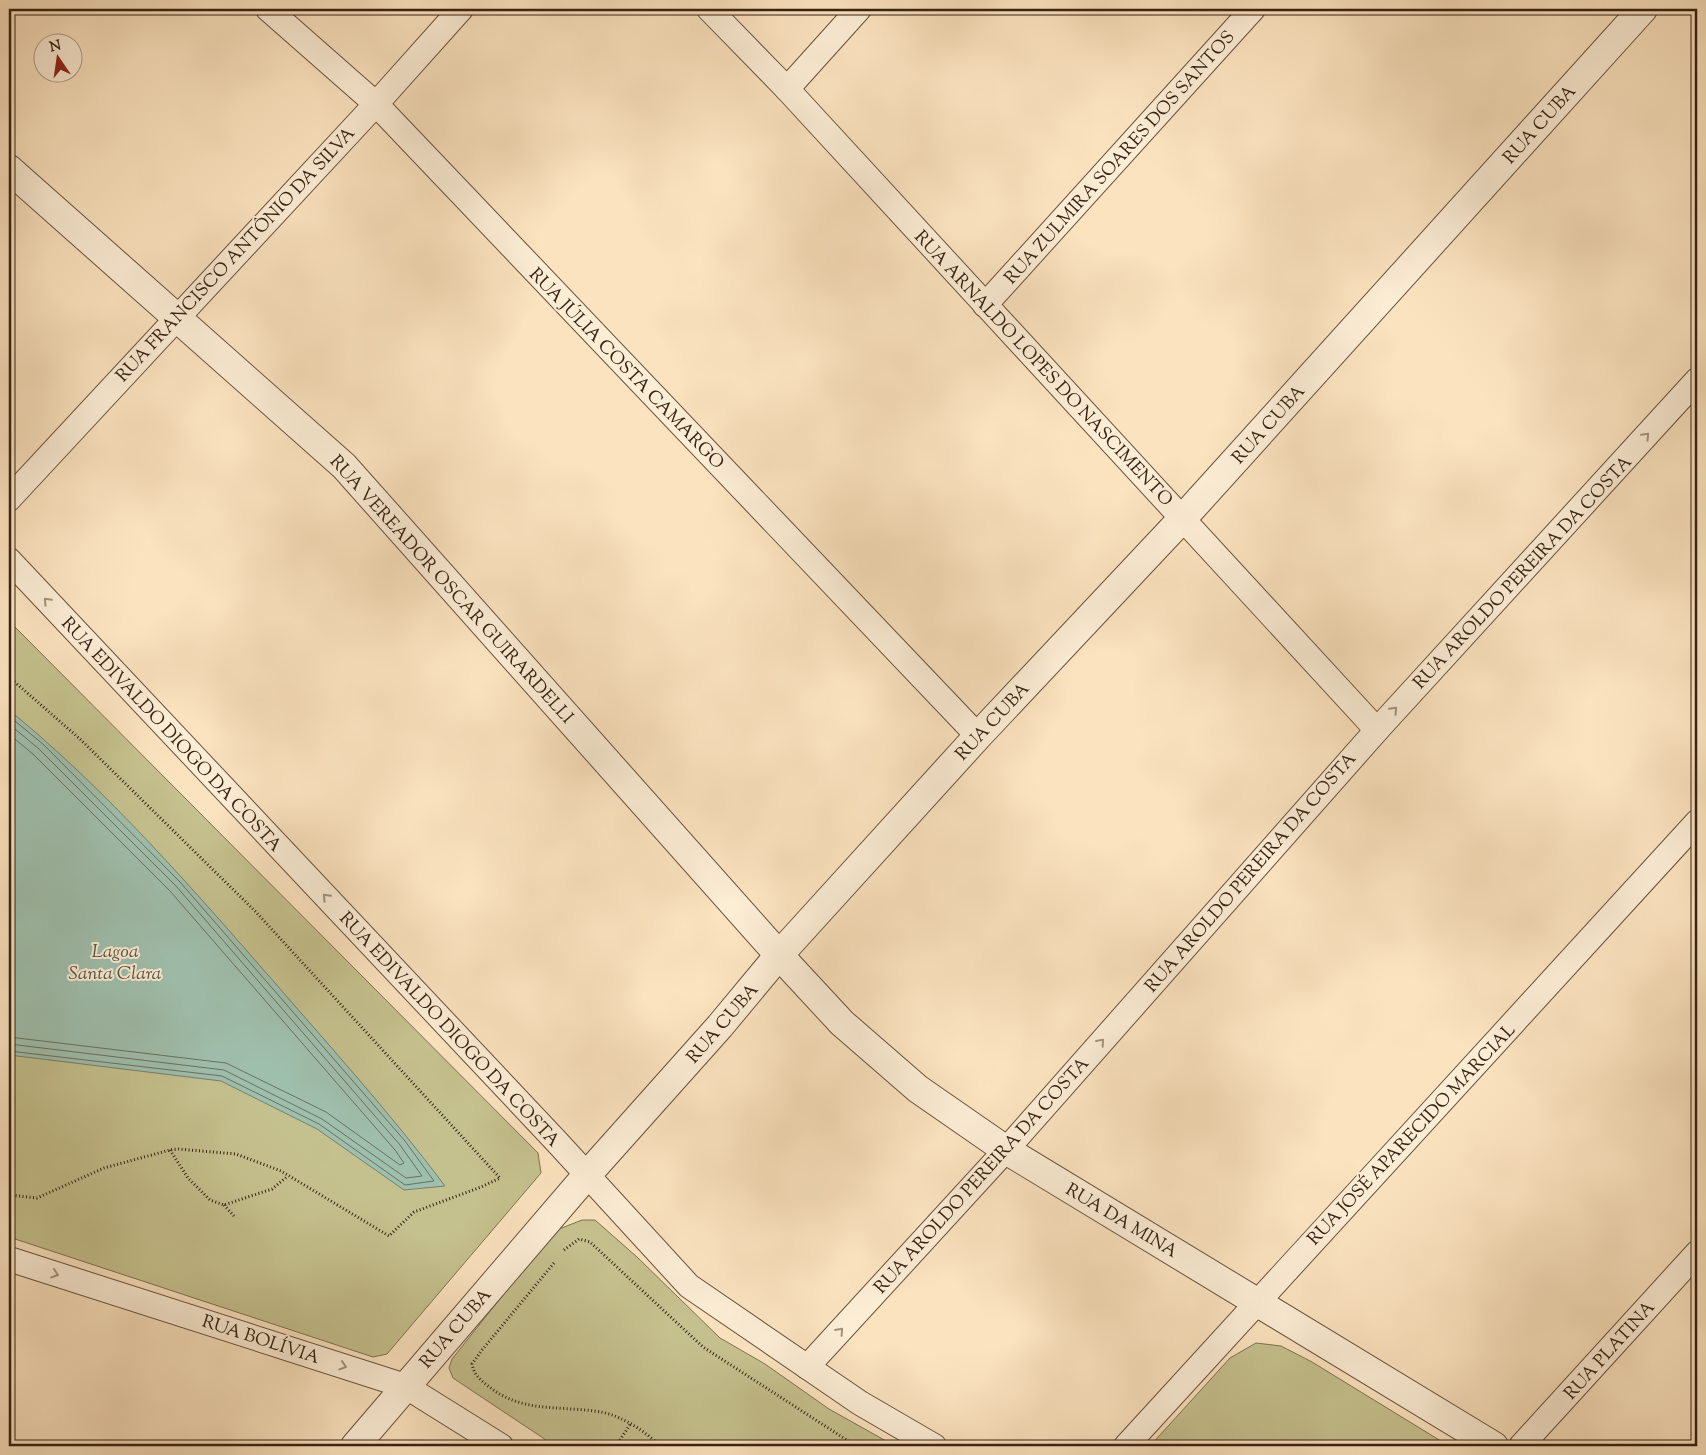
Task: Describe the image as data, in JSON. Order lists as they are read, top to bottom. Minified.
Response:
{"streets":{"street":["RUA CUBA","RUA ZULMIRA SOARES DOS SANTOS","RUA FRANCISCO ANTÔNIO DA SILVA","RUA JÚLIA COSTA CAMARGO","RUA ARNALDO LOPES DO NASCIMENTO","RUA AROLDO PEREIRA DA COSTA","RUA VEREADOR OSCAR GUIRARDELLI","RUA EDIVALDO DIOGO DA COSTA","RUA JOSÉ APARECIDO MARCIAL","RUA DA MINA","RUA BOLÍVIA","RUA PLATINA"]},"crossings":[["RUA CUBA","RUA JÚLIA COSTA CAMARGO"],["RUA CUBA","RUA ARNALDO LOPES DO NASCIMENTO"],["RUA CUBA","RUA VEREADOR OSCAR GUIRARDELLI"],["RUA CUBA","RUA EDIVALDO DIOGO DA COSTA"],["RUA CUBA","RUA DA MINA"],["RUA CUBA","RUA BOLÍVIA"],["RUA ZULMIRA SOARES DOS SANTOS","RUA ARNALDO LOPES DO NASCIMENTO"],["RUA FRANCISCO ANTÔNIO DA SILVA","RUA JÚLIA COSTA CAMARGO"],["RUA FRANCISCO ANTÔNIO DA SILVA","RUA VEREADOR OSCAR GUIRARDELLI"],["RUA ARNALDO LOPES DO NASCIMENTO","RUA AROLDO PEREIRA DA COSTA"],["RUA AROLDO PEREIRA DA COSTA","RUA EDIVALDO DIOGO DA COSTA"],["RUA AROLDO PEREIRA DA COSTA","RUA DA MINA"],["RUA VEREADOR OSCAR GUIRARDELLI","RUA DA MINA"],["RUA JOSÉ APARECIDO MARCIAL","RUA DA MINA"]],"one_way":["RUA AROLDO PEREIRA DA COSTA","RUA EDIVALDO DIOGO DA COSTA","RUA BOLÍVIA"],"water":["Lagoa Santa Clara"],"north":"top"}
